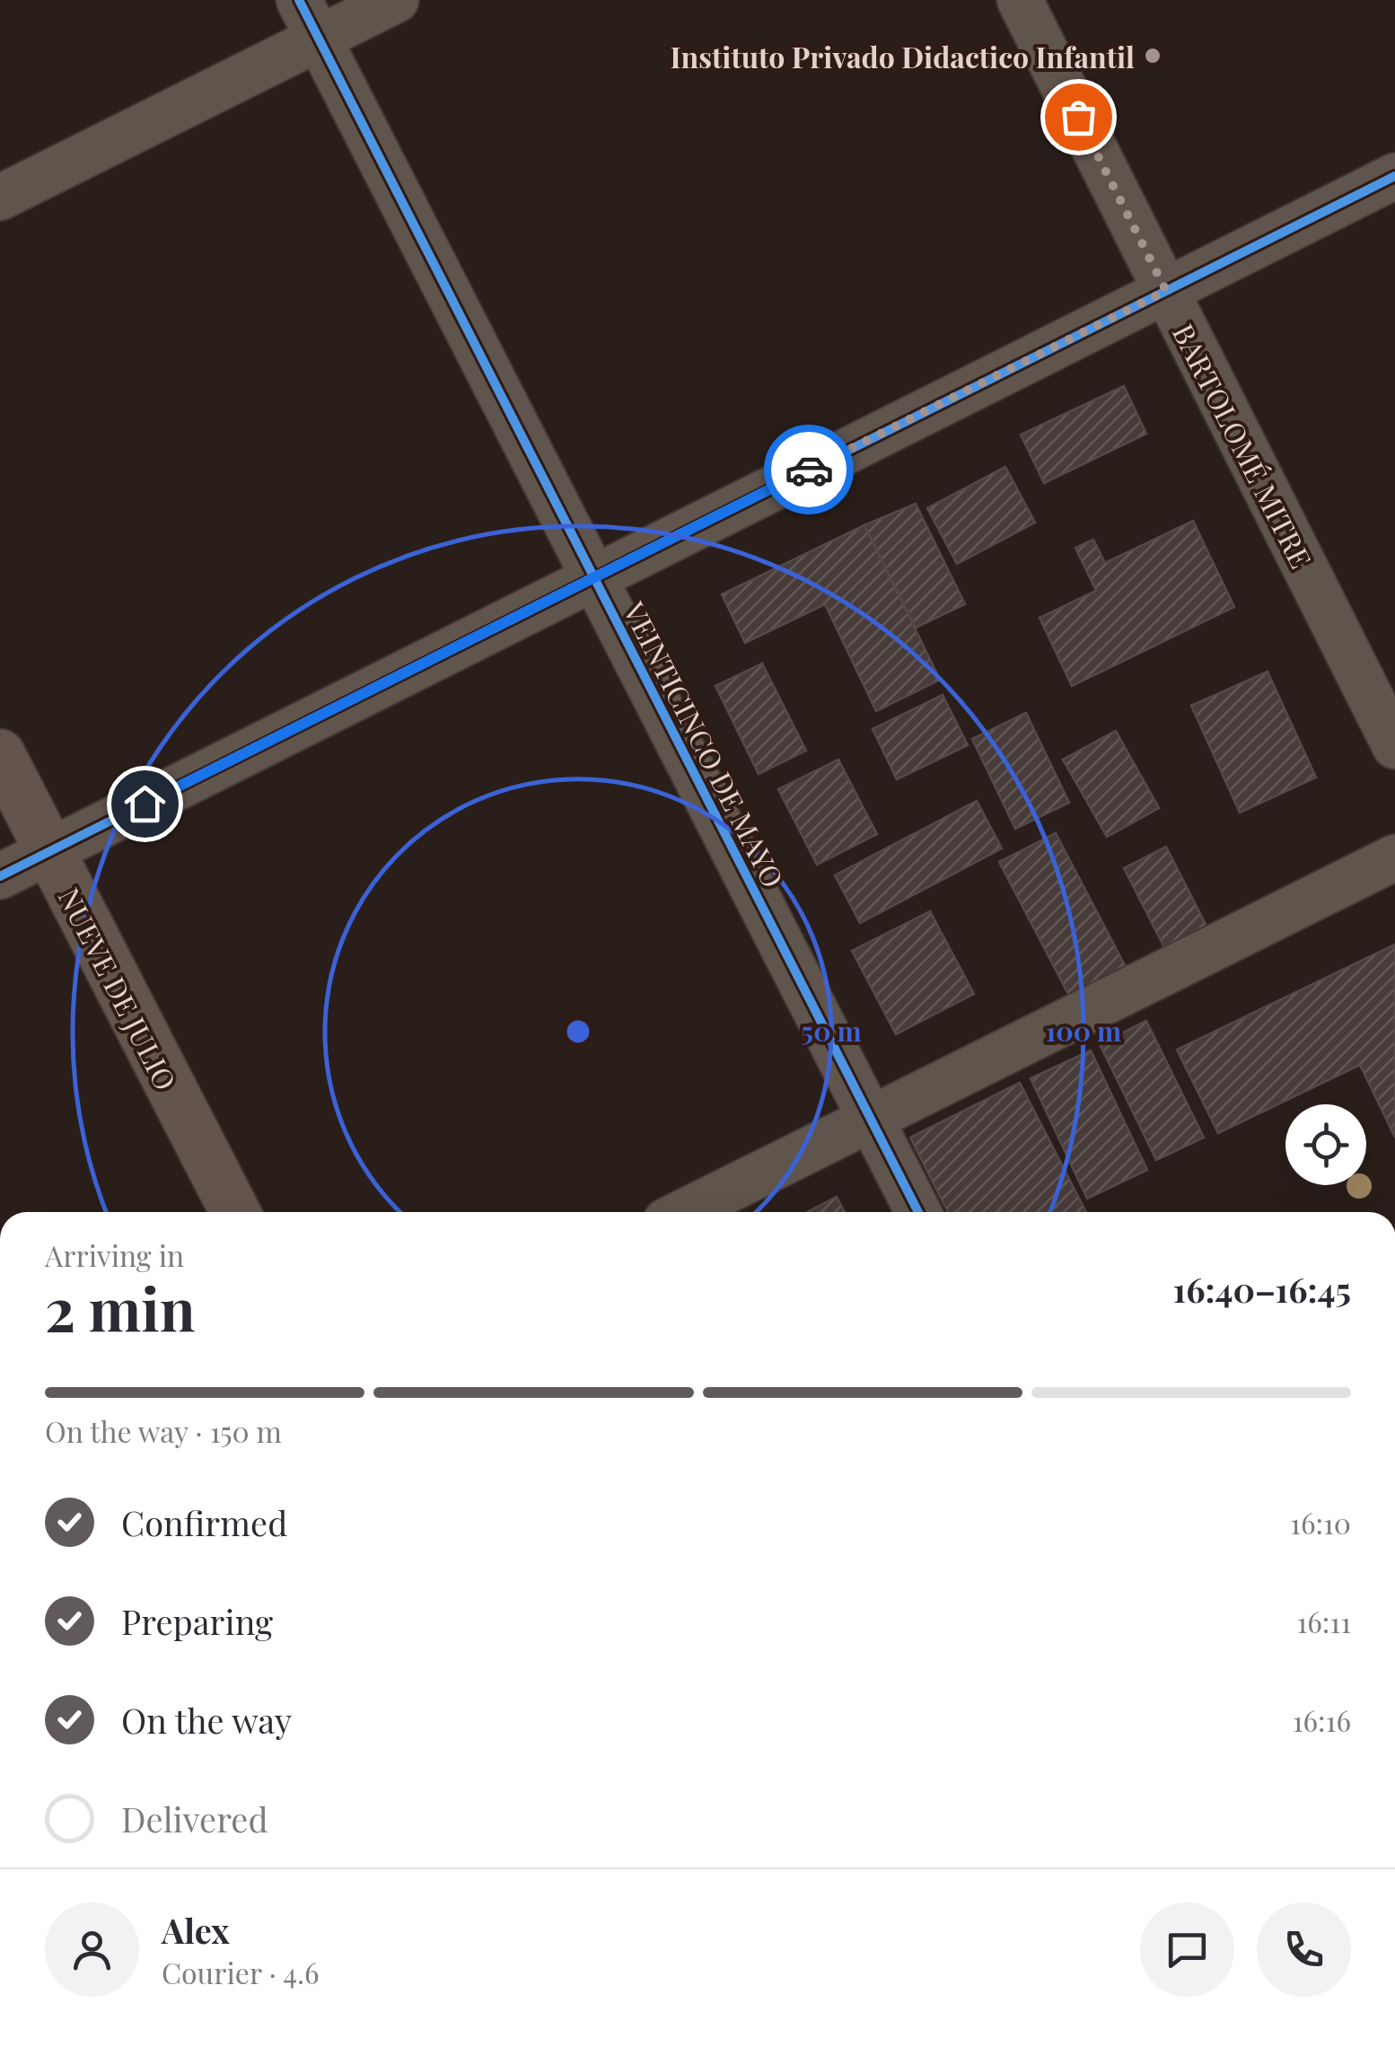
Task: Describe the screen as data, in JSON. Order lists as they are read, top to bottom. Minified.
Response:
{"streets":{"main road":["NUEVE DE JULIO"],"street":["BARTOLOMÉ MITRE","VEINTICINCO DE MAYO"]},"places":["Instituto Privado Didactico Infantil"],"page":{"heading":["2 min","Arriving in","16:40–16:45"],"panel":["Alex","Courier · 4.6"],"bar":"On the way · 150 m","list":[["Confirmed","16:10"],["Preparing","16:11"],["On the way","16:16"],"Delivered"]},"rings":["50 m","100 m"]}
